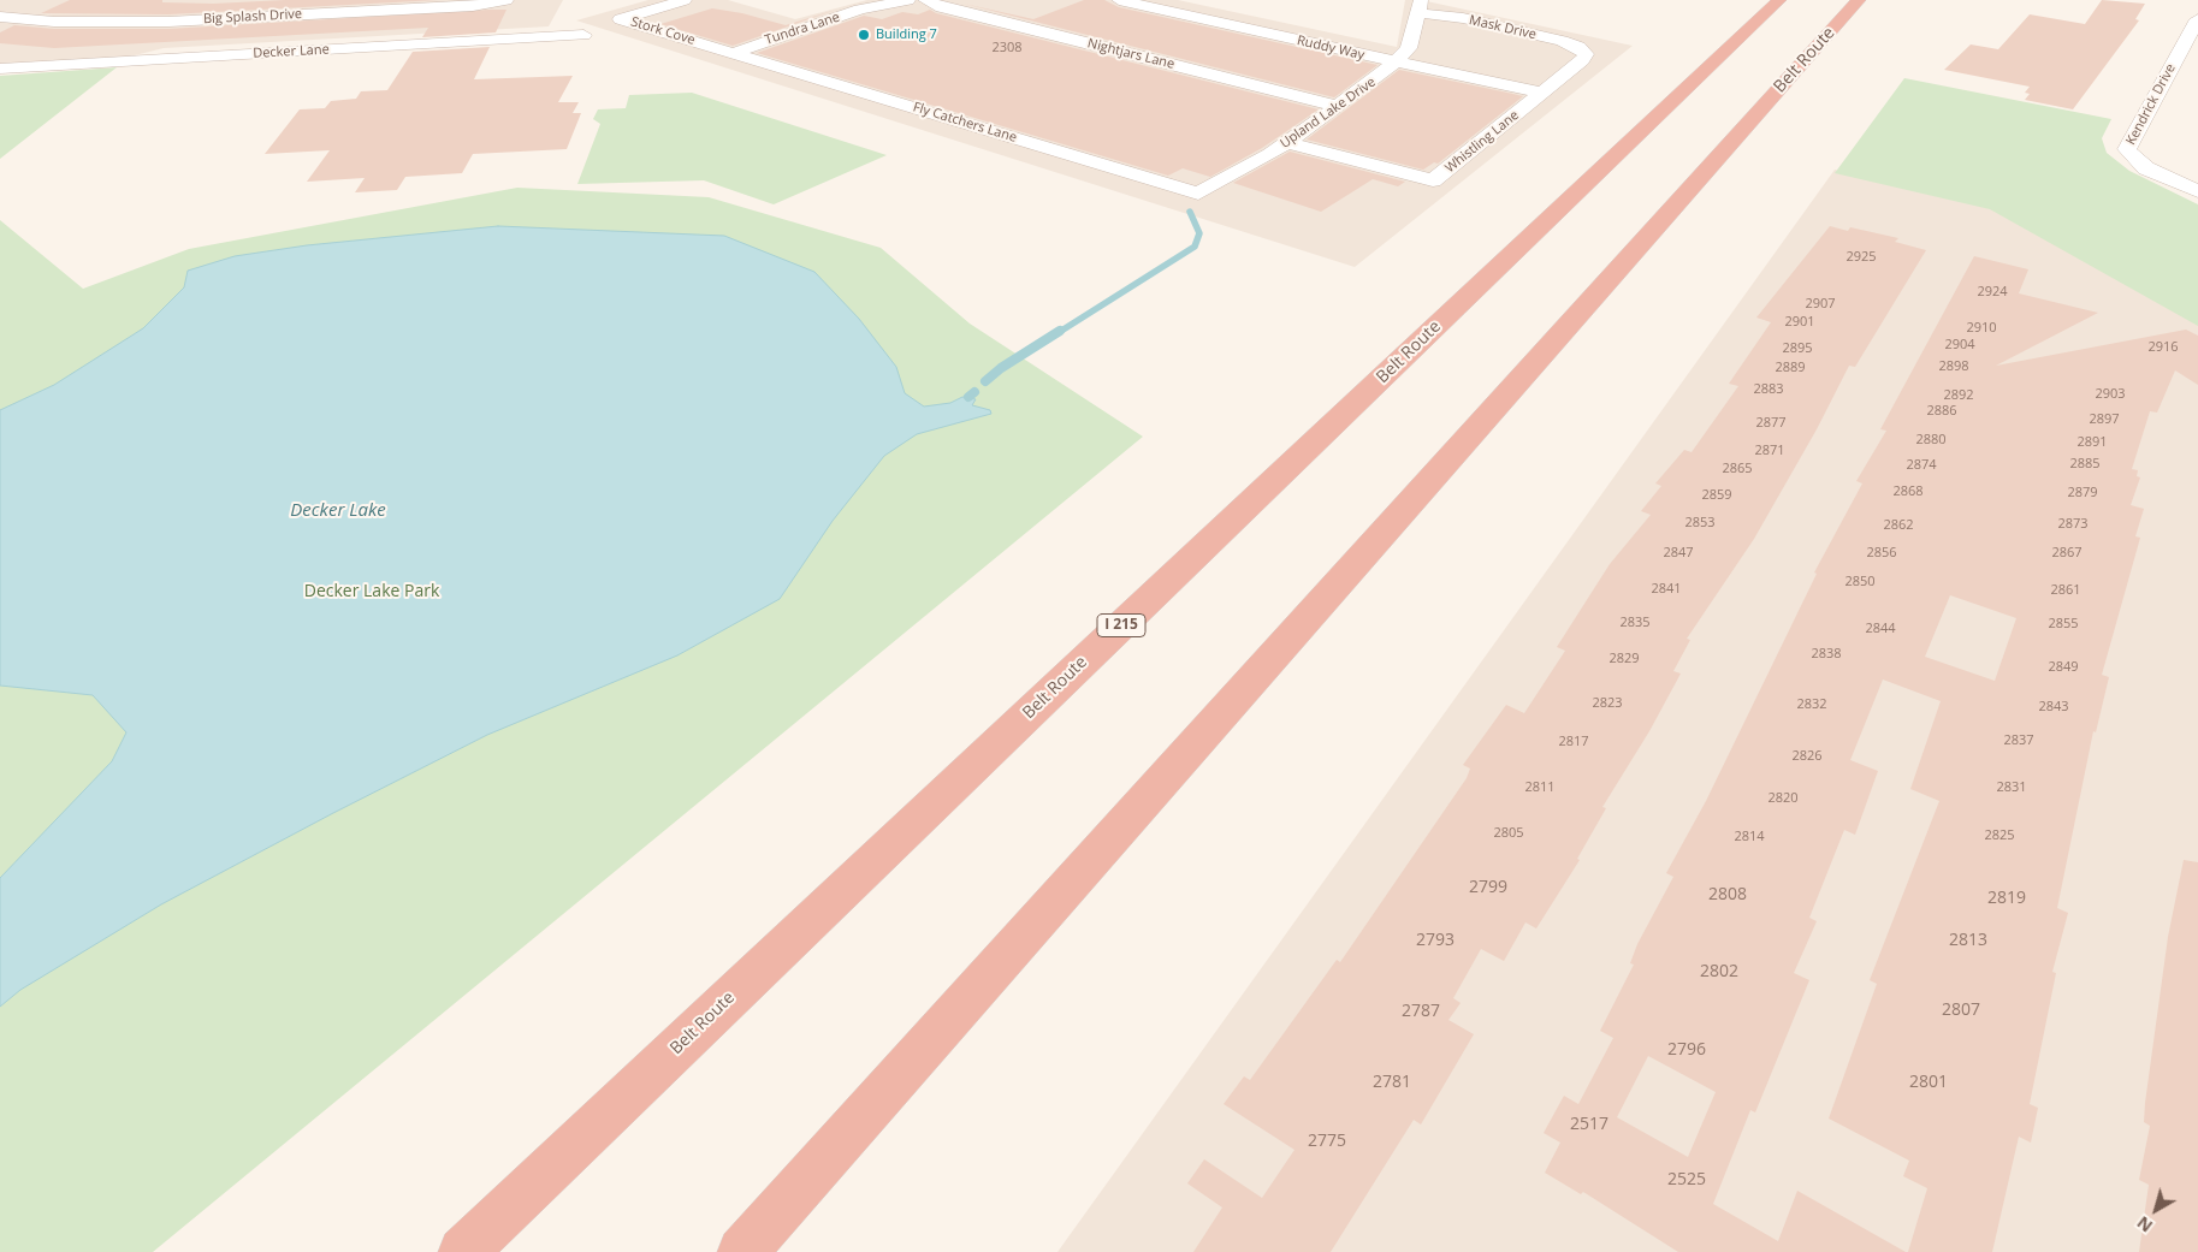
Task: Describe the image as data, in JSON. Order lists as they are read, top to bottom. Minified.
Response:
{"streets":{"highway":["Belt Route","I 215"],"street":["Big Splash Drive","Mask Drive","Tundra Lane","Stork Cove","Ruddy Way","Decker Lane","Nightjars Lane","Kendrick Drive","Upland Lake Drive","Fly Catchers Lane","Whistling Lane"]},"crossings":[["Mask Drive","Upland Lake Drive"],["Mask Drive","Whistling Lane"],["Tundra Lane","Stork Cove"],["Tundra Lane","Fly Catchers Lane"],["Stork Cove","Fly Catchers Lane"],["Ruddy Way","Upland Lake Drive"],["Ruddy Way","Whistling Lane"],["Nightjars Lane","Upland Lake Drive"],["Upland Lake Drive","Fly Catchers Lane"],["Upland Lake Drive","Whistling Lane"]],"water":["Decker Lake"],"parks":["Decker Lake Park"],"places":["Building 7"],"house_numbers":["2308","2925","2924","2907","2901","2910","2904","2916","2895","2898","2889","2883","2903","2892","2886","2897","2877","2880","2891","2871","2885","2874","2865","2868","2879","2859","2853","2873","2862","2847","2856","2867","2850","2841","2861","2835","2855","2844","2838","2829","2849","2823","2832","2843","2837","2817","2826","2811","2831","2820","2805","2825","2814","2799","2808","2819","2793","2813","2802","2807","2787","2796","2781","2801","2517","2775","2525"],"north":"bottom left"}
